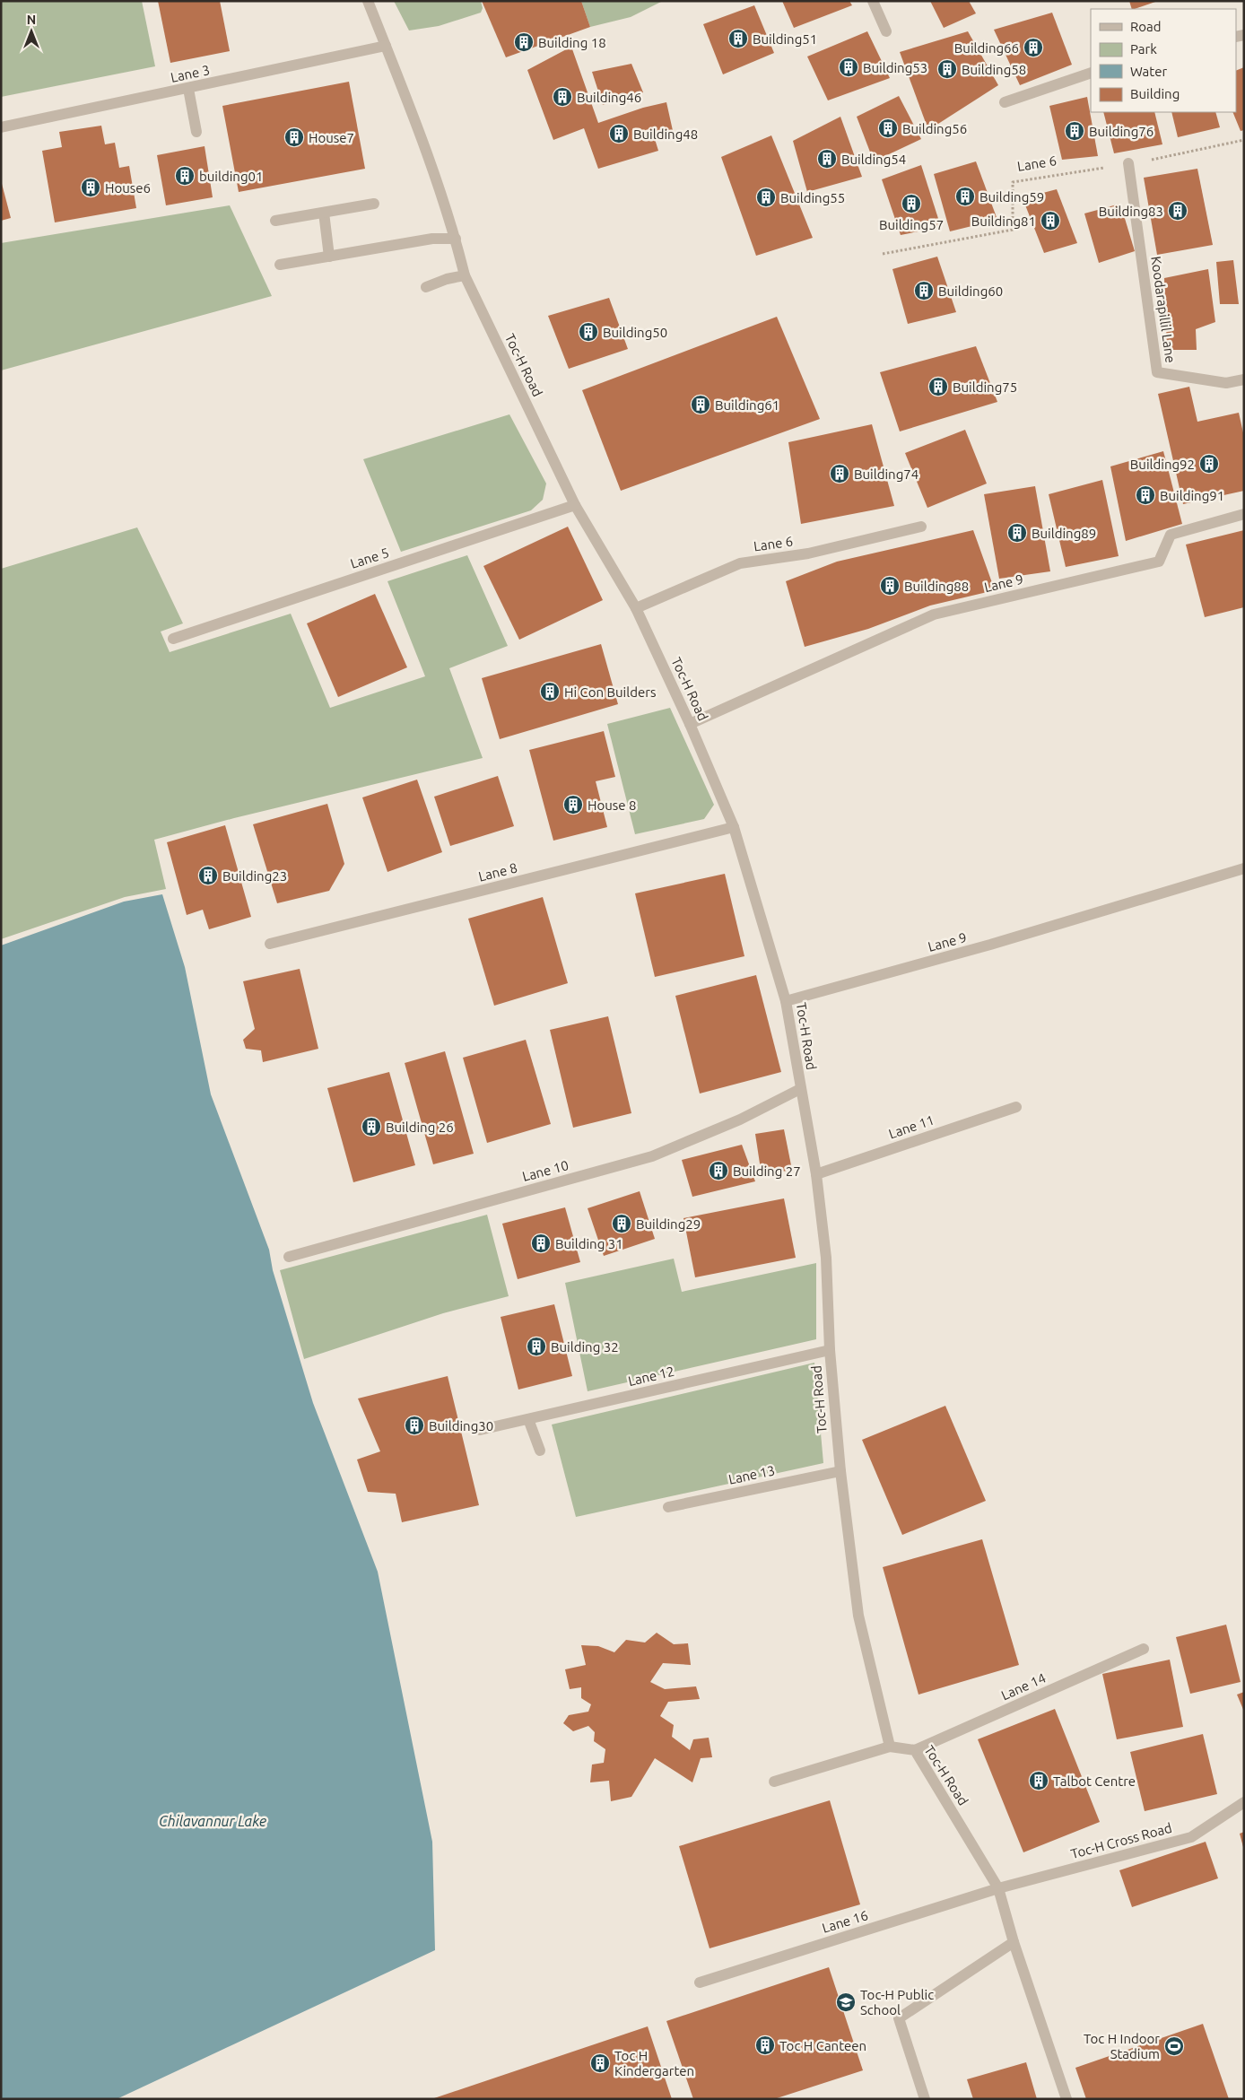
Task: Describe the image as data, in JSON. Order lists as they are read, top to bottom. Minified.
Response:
{"streets":{"street":["Lane 3","Lane 6","Koodarapillil Lane","Toc-H Road","Lane 5","Lane 9","Lane 8","Lane 11","Lane 10","Lane 12","Lane 13","Lane 14","Toc-H Cross Road","Lane 16"]},"crossings":[["Lane 3","Toc-H Road"],["Lane 6","Koodarapillil Lane"],["Lane 6","Toc-H Road"],["Toc-H Road","Lane 5"],["Toc-H Road","Lane 9"],["Toc-H Road","Lane 8"],["Toc-H Road","Lane 11"],["Toc-H Road","Lane 10"],["Toc-H Road","Lane 12"],["Toc-H Road","Lane 13"],["Toc-H Road","Lane 14"],["Toc-H Road","Toc-H Cross Road"],["Toc-H Road","Lane 16"],["Toc-H Cross Road","Lane 16"]],"water":["Chilavannur Lake"],"places":{"building":["Building51","Building 18","Building66","Building53","Building58","Building46","Building56","Building76","Building48","House7","Building54","building01","House6","Building59","Building55","Building57","Building83","Building81","Building60","Building50","Building75","Building61","Building92","Building74","Building91","Building89","Building88","Hi Con Builders","House 8","Building23","Building 26","Building 27","Building29","Building 31","Building 32","Building30","Talbot Centre","Toc H Canteen","Toc H Kindergarten"],"school or university":["Toc-H Public School"],"sports":["Toc H Indoor Stadium"]},"legend":["Road","Park","Water","Building"],"north":"top"}
